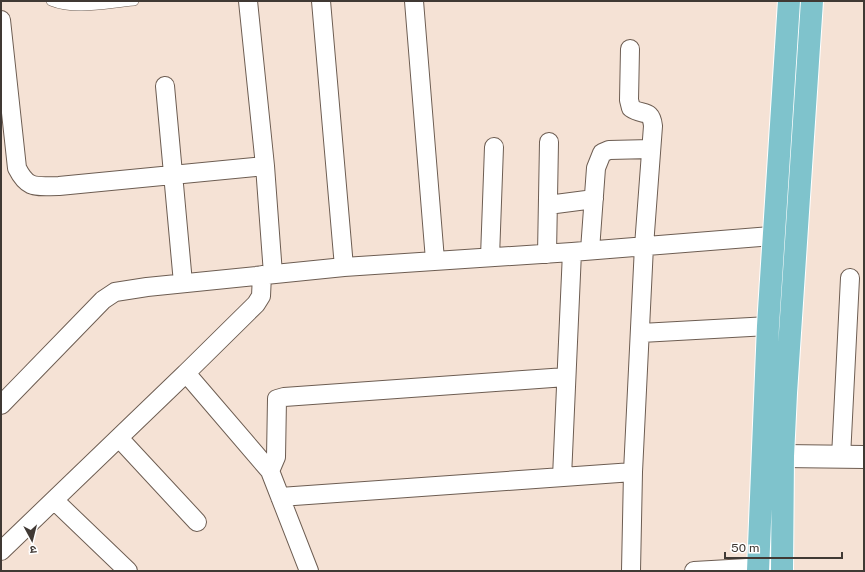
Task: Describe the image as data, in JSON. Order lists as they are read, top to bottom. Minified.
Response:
{"scale_bar":"50 m","north":"bottom"}
